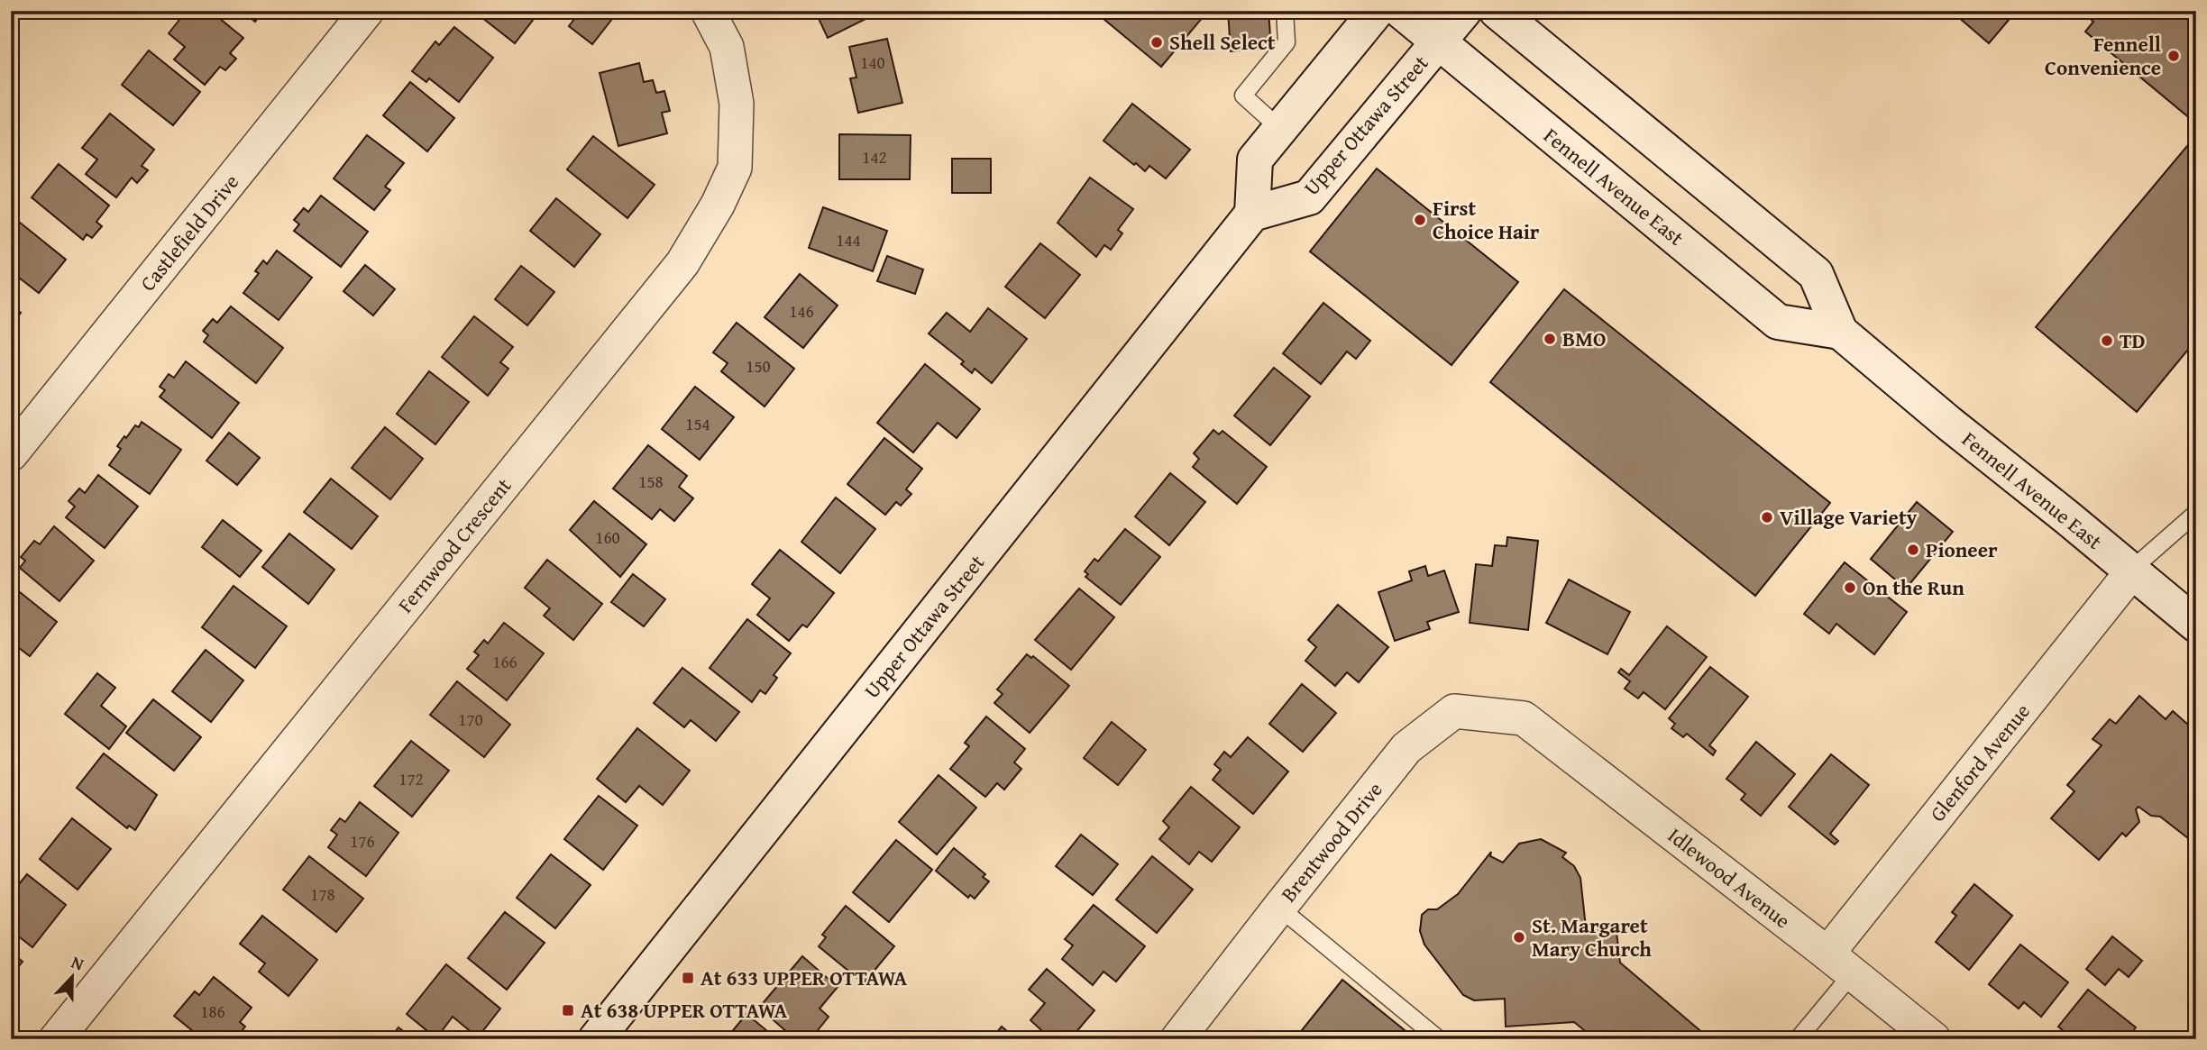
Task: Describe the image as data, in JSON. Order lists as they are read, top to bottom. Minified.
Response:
{"streets":{"main road":["Upper Ottawa Street","Fennell Avenue East"],"street":["Castlefield Drive","Fernwood Crescent","Glenford Avenue","Brentwood Drive","Idlewood Avenue"]},"crossings":[["Upper Ottawa Street","Fennell Avenue East"],["Fennell Avenue East","Glenford Avenue"],["Glenford Avenue","Idlewood Avenue"],["Brentwood Drive","Idlewood Avenue"]],"places":{"other":["Shell Select","Fennell Convenience","First Choice Hair","BMO","TD","Village Variety","Pioneer","On the Run","St. Margaret Mary Church"],"transit":["At 633 UPPER OTTAWA","At 638 UPPER OTTAWA"]},"house_numbers":["140","142","144","146","150","154","158","160","166","170","172","176","178","186"],"north":"top"}
